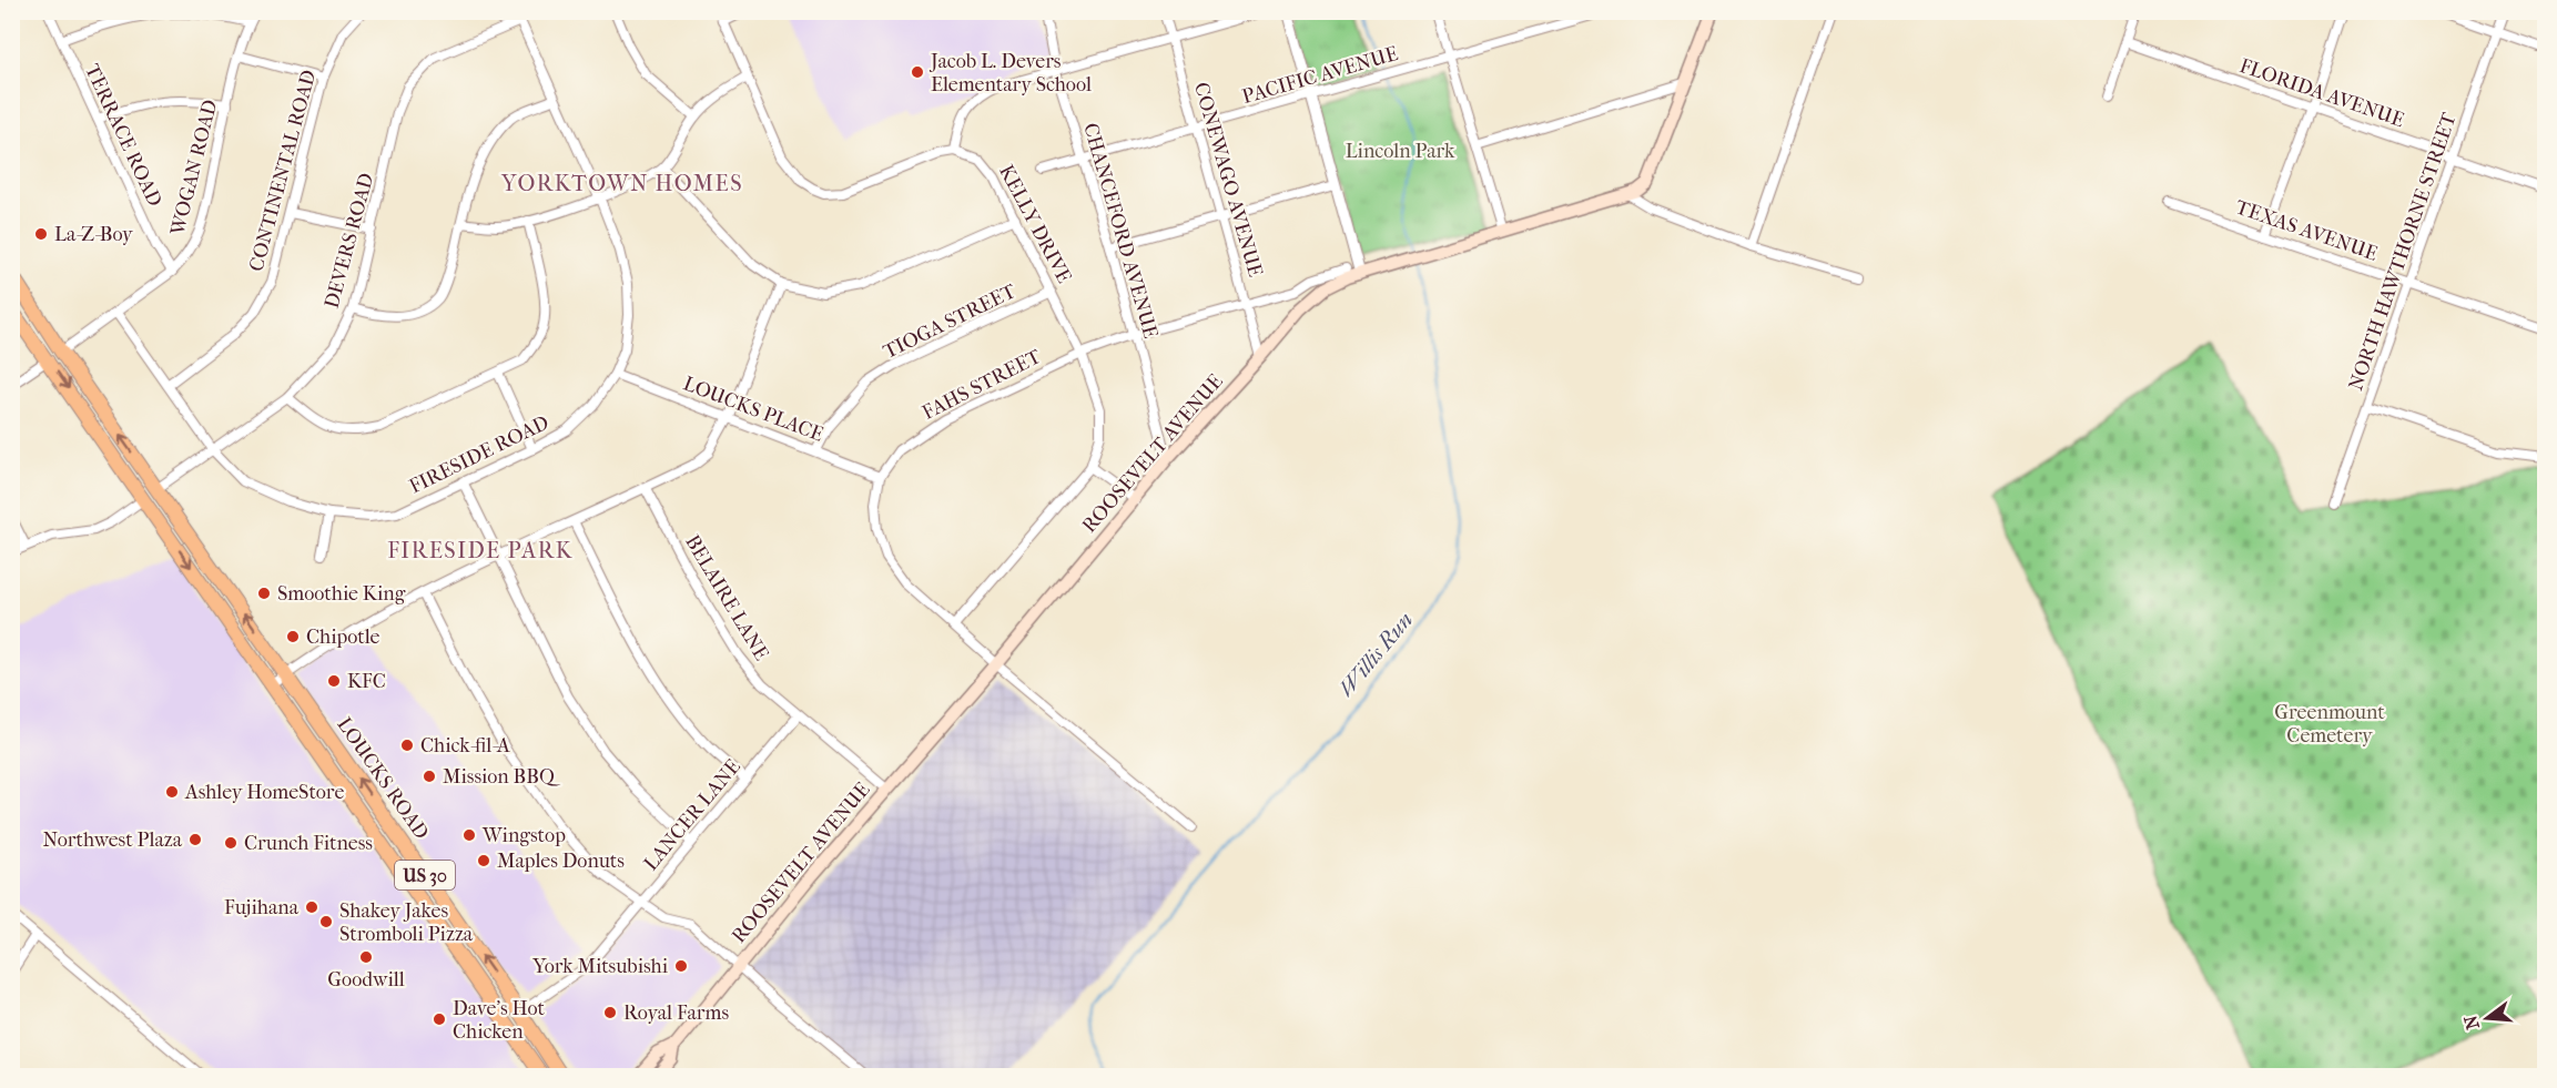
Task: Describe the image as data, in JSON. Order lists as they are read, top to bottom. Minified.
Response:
{"streets":{"highway":["LOUCKS ROAD","US 30"],"main road":["ROOSEVELT AVENUE"],"street":["PACIFIC AVENUE","FLORIDA AVENUE","TERRACE ROAD","WOGAN ROAD","CONTINENTAL ROAD","CONEWAGO AVENUE","KELLY DRIVE","CHANCEFORD AVENUE","TEXAS AVENUE","DEVERS ROAD","NORTH HAWTHORNE STREET","TIOGA STREET","FAHS STREET","LOUCKS PLACE","FIRESIDE ROAD","BELAIRE LANE","LANCER LANE"]},"crossings":[["PACIFIC AVENUE","CONEWAGO AVENUE"],["PACIFIC AVENUE","CHANCEFORD AVENUE"],["FLORIDA AVENUE","NORTH HAWTHORNE STREET"],["TERRACE ROAD","WOGAN ROAD"],["WOGAN ROAD","FIRESIDE ROAD"],["WOGAN ROAD","LOUCKS ROAD"],["CONTINENTAL ROAD","FIRESIDE ROAD"],["CONEWAGO AVENUE","FAHS STREET"],["CONEWAGO AVENUE","ROOSEVELT AVENUE"],["KELLY DRIVE","TIOGA STREET"],["KELLY DRIVE","FAHS STREET"],["CHANCEFORD AVENUE","FAHS STREET"],["CHANCEFORD AVENUE","ROOSEVELT AVENUE"],["TEXAS AVENUE","NORTH HAWTHORNE STREET"],["DEVERS ROAD","FIRESIDE ROAD"],["DEVERS ROAD","LOUCKS ROAD"],["TIOGA STREET","LOUCKS PLACE"],["FAHS STREET","LOUCKS PLACE"],["FAHS STREET","ROOSEVELT AVENUE"],["LOUCKS PLACE","FIRESIDE ROAD"],["ROOSEVELT AVENUE","BELAIRE LANE"],["BELAIRE LANE","LANCER LANE"],["LOUCKS ROAD","LANCER LANE"]],"districts":["YORKTOWN HOMES","FIRESIDE PARK"],"water":["Willis Run"],"parks":["Lincoln Park","Greenmount Cemetery"],"places":["Jacob L. Devers Elementary School","La-Z-Boy","Smoothie King","Chipotle","KFC","Chick-fil-A","Mission BBQ","Ashley HomeStore","Wingstop","Northwest Plaza","Crunch Fitness","Maples Donuts","Fujihana","Shakey Jakes Stromboli Pizza","Goodwill","York Mitsubishi","Royal Farms","Dave's Hot Chicken"],"north":"left"}
